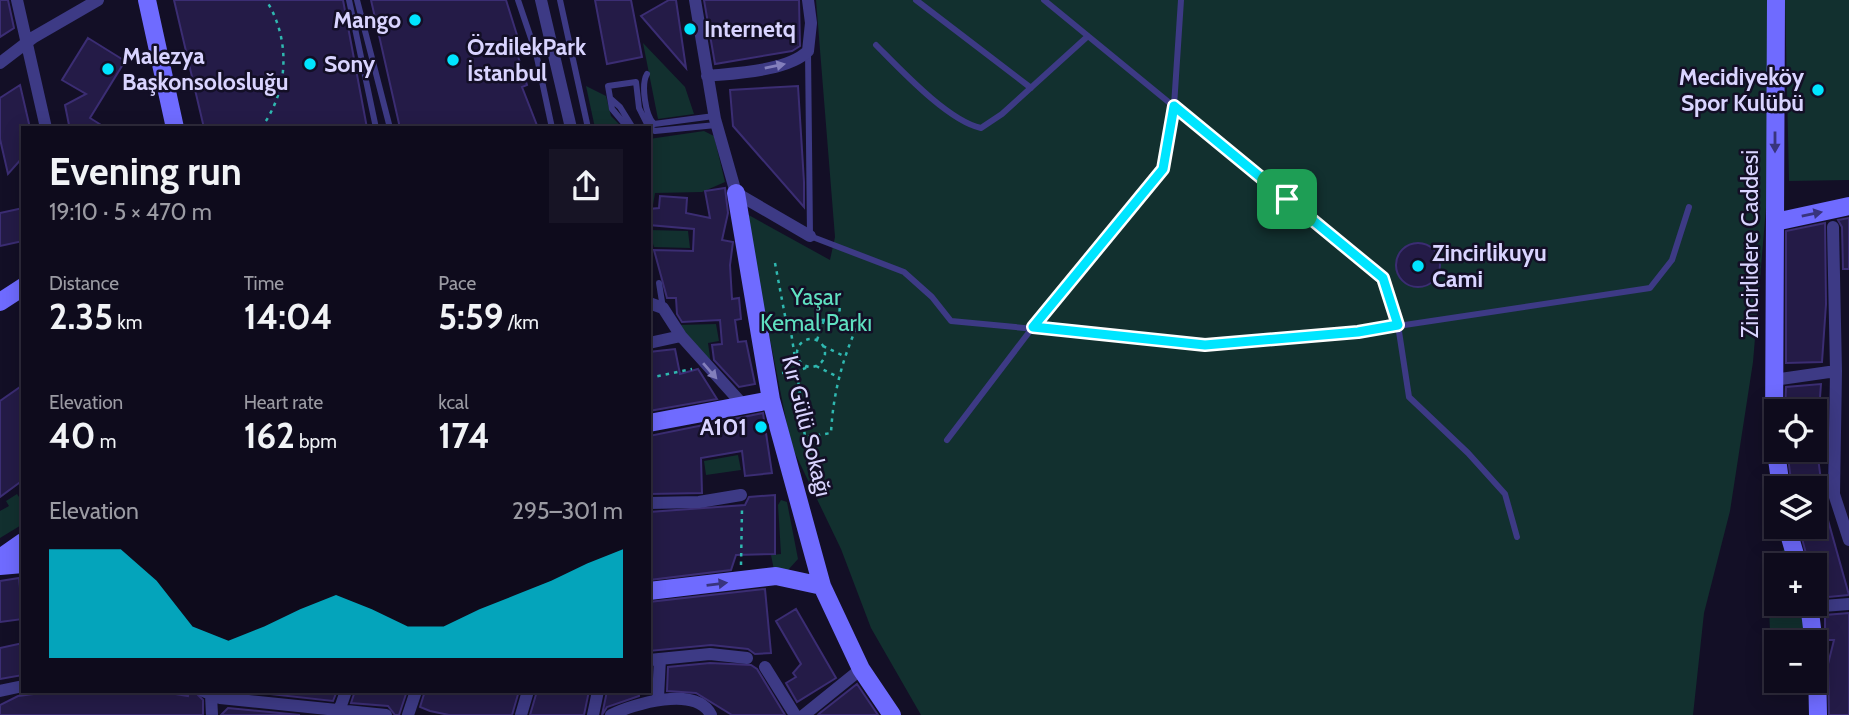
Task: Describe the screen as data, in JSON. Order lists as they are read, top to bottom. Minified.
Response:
{"streets":{"street":["Zincirlidere Caddesi","Kır Gülü Sokağı"]},"one_way":["Zincirlidere Caddesi"],"parks":["Yaşar Kemal Parkı"],"places":["Mango","Internetq","ÖzdilekPark İstanbul","Sony","Malezya Başkonsolosluğu","Mecidiyeköy Spor Kulübü","Zincirlikuyu Cami","A101"],"page":{"heading":["Evening run","19:10 · 5 × 470 m"],"stats":[["Distance","2.35 km"],["Time","14:04"],["Pace","5:59 /km"],["Elevation","40 m"],["Heart rate","162 bpm"],["kcal","174"]],"map_buttons":["+","−"],"chart":["Elevation","295–301 m"]}}
